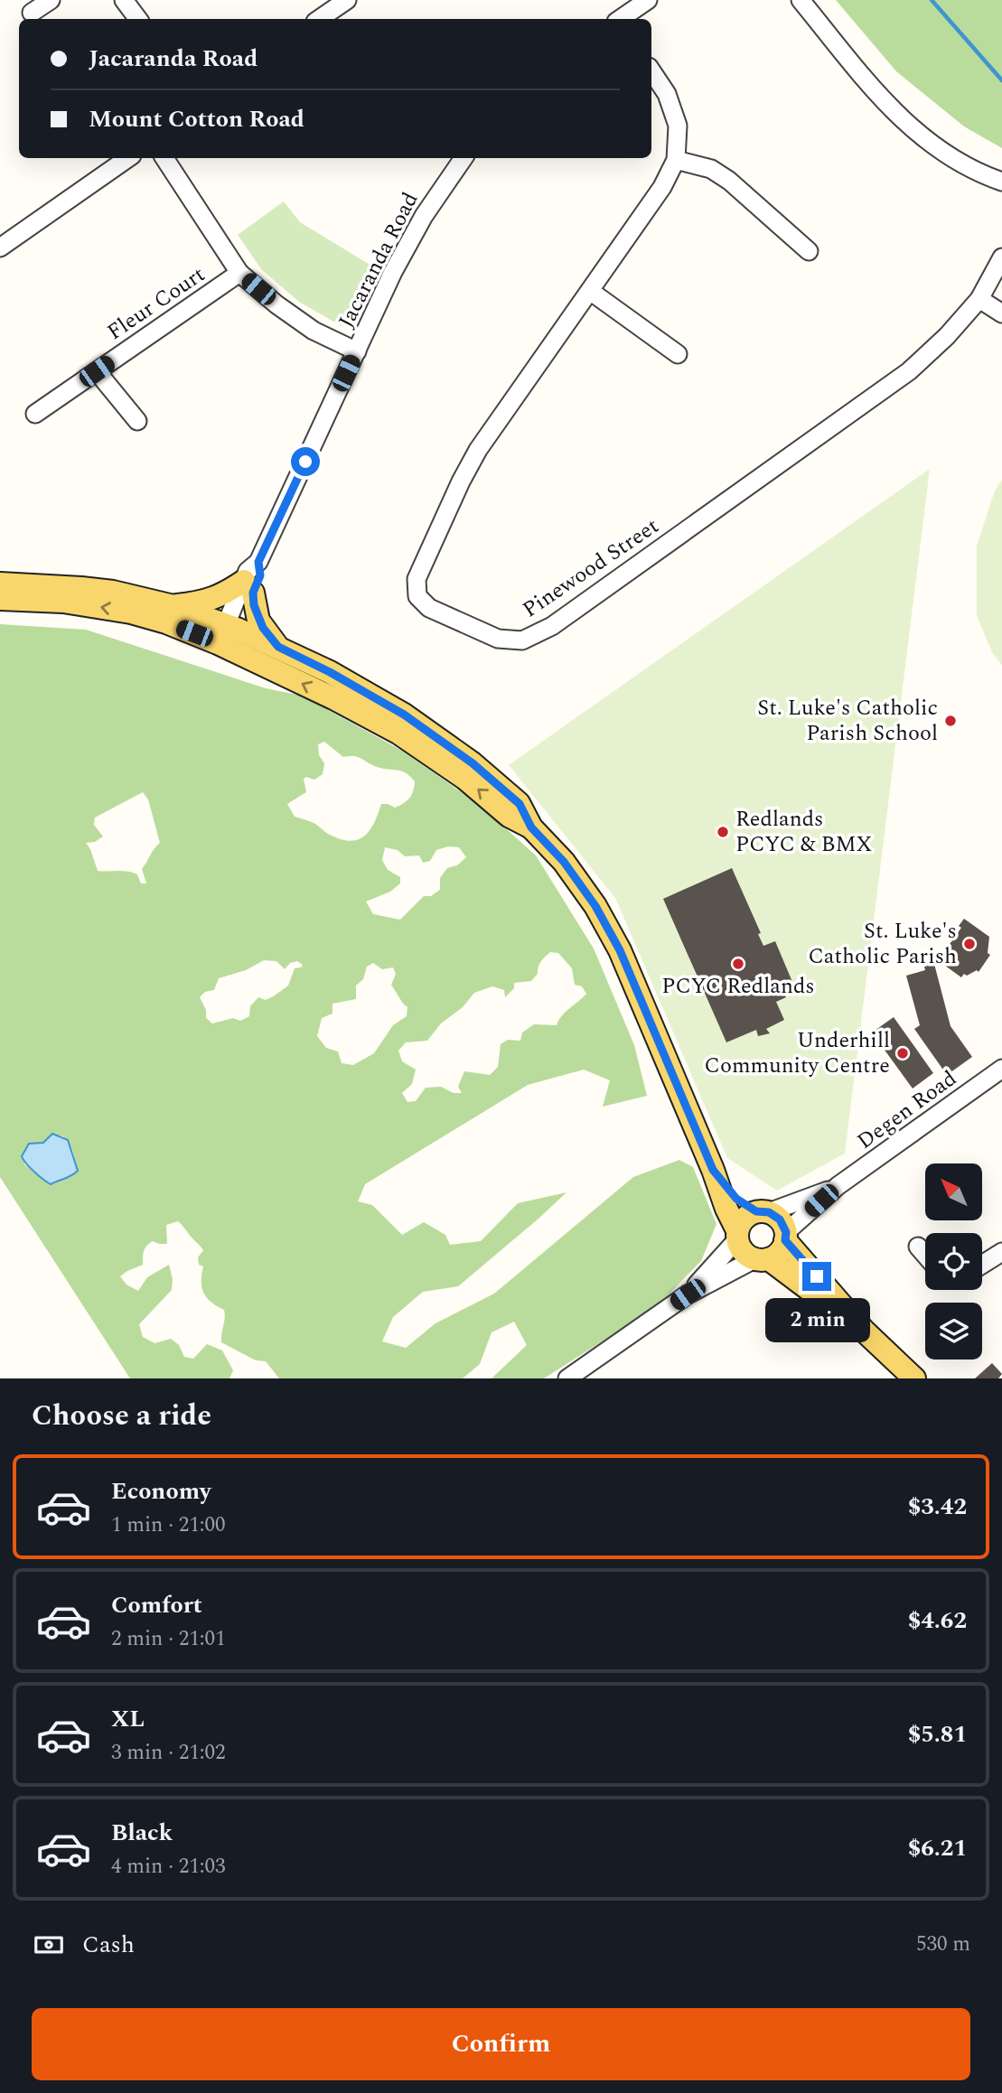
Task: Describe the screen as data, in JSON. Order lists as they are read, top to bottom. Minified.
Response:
{"streets":{"street":["Jacaranda Road","Fleur Court","Pinewood Street","Degen Road"]},"places":["St. Luke's Catholic Parish School","Redlands PCYC & BMX","St. Luke's Catholic Parish","PCYC Redlands","Underhill Community Centre"],"north":"top left","page":{"banner":["Jacaranda Road","Mount Cotton Road"],"bubble":"2 min","heading":"Choose a ride","list":[{"name":"Economy","note":"1 min · 21:00","value":"$3.42"},{"name":"Comfort","note":"2 min · 21:01","value":"$4.62"},{"name":"XL","note":"3 min · 21:02","value":"$5.81"},{"name":"Black","note":"4 min · 21:03","value":"$6.21"}],"pay":["Cash","530 m"],"buttons":"Confirm"}}
